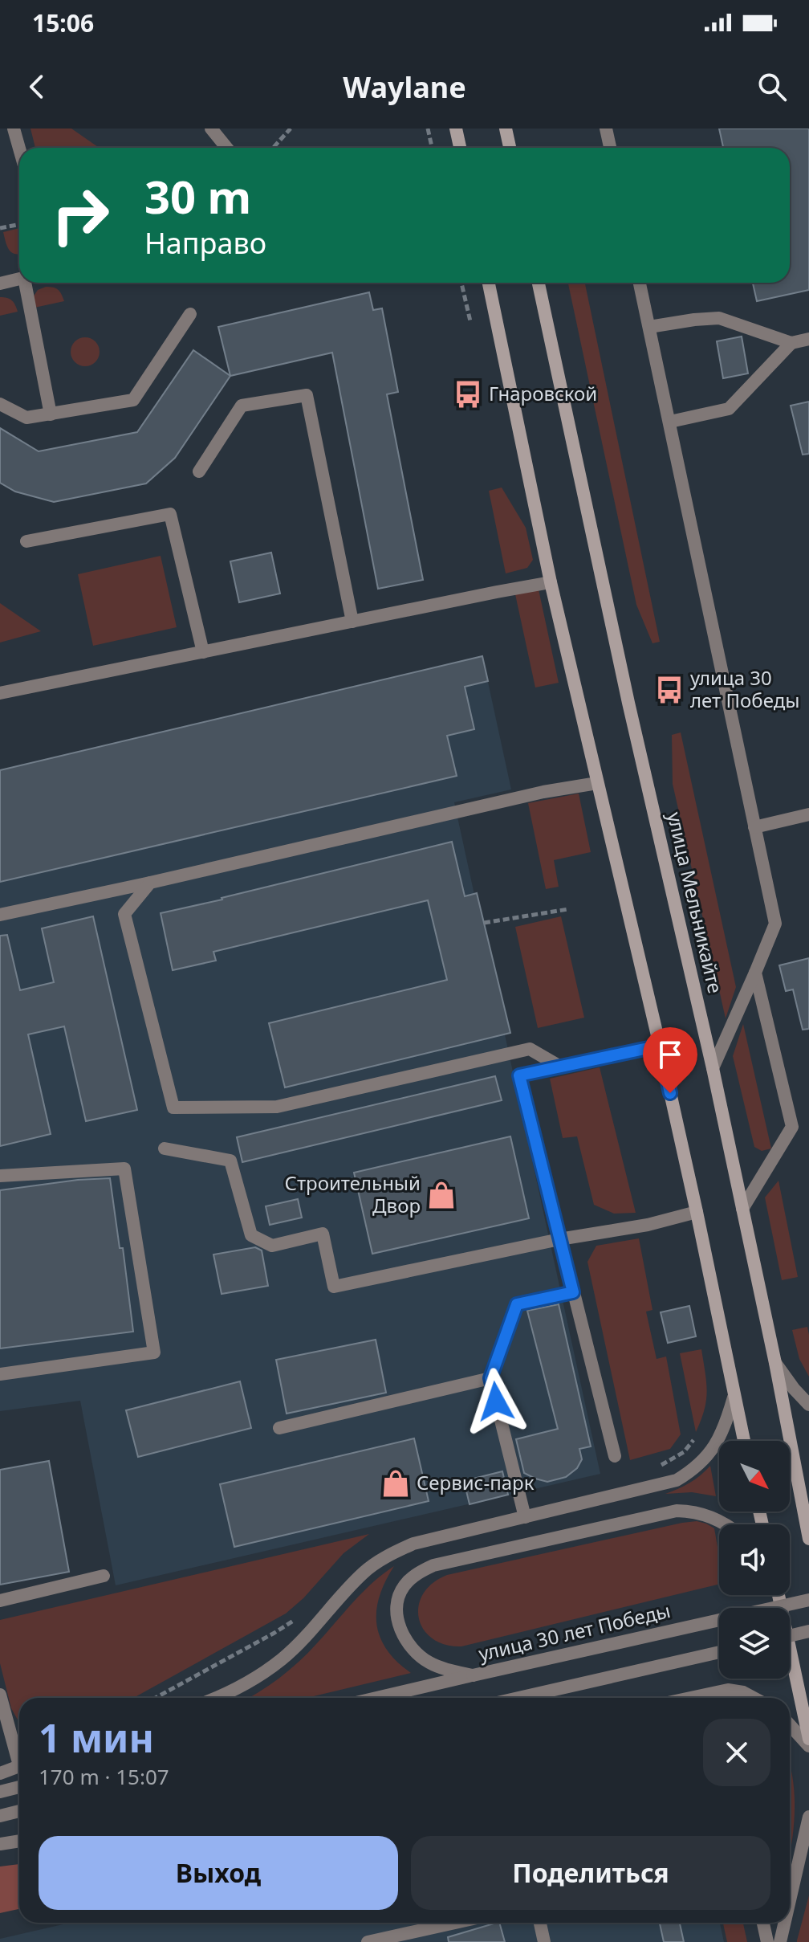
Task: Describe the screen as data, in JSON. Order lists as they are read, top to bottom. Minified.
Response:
{"streets":{"main road":["улица Мельникайте"],"street":["улица 30 лет Победы"]},"places":{"bus stop":["Гнаровской","улица 30 лет Победы"],"shop":["Строительный Двор","Сервис-парк"]},"north":"bottom right","page":{"status":"15:06","header":"Waylane","turn":["30 m","Направо"],"heading":["1 мин","170 m · 15:07"],"buttons":["Выход","Поделиться"]}}
